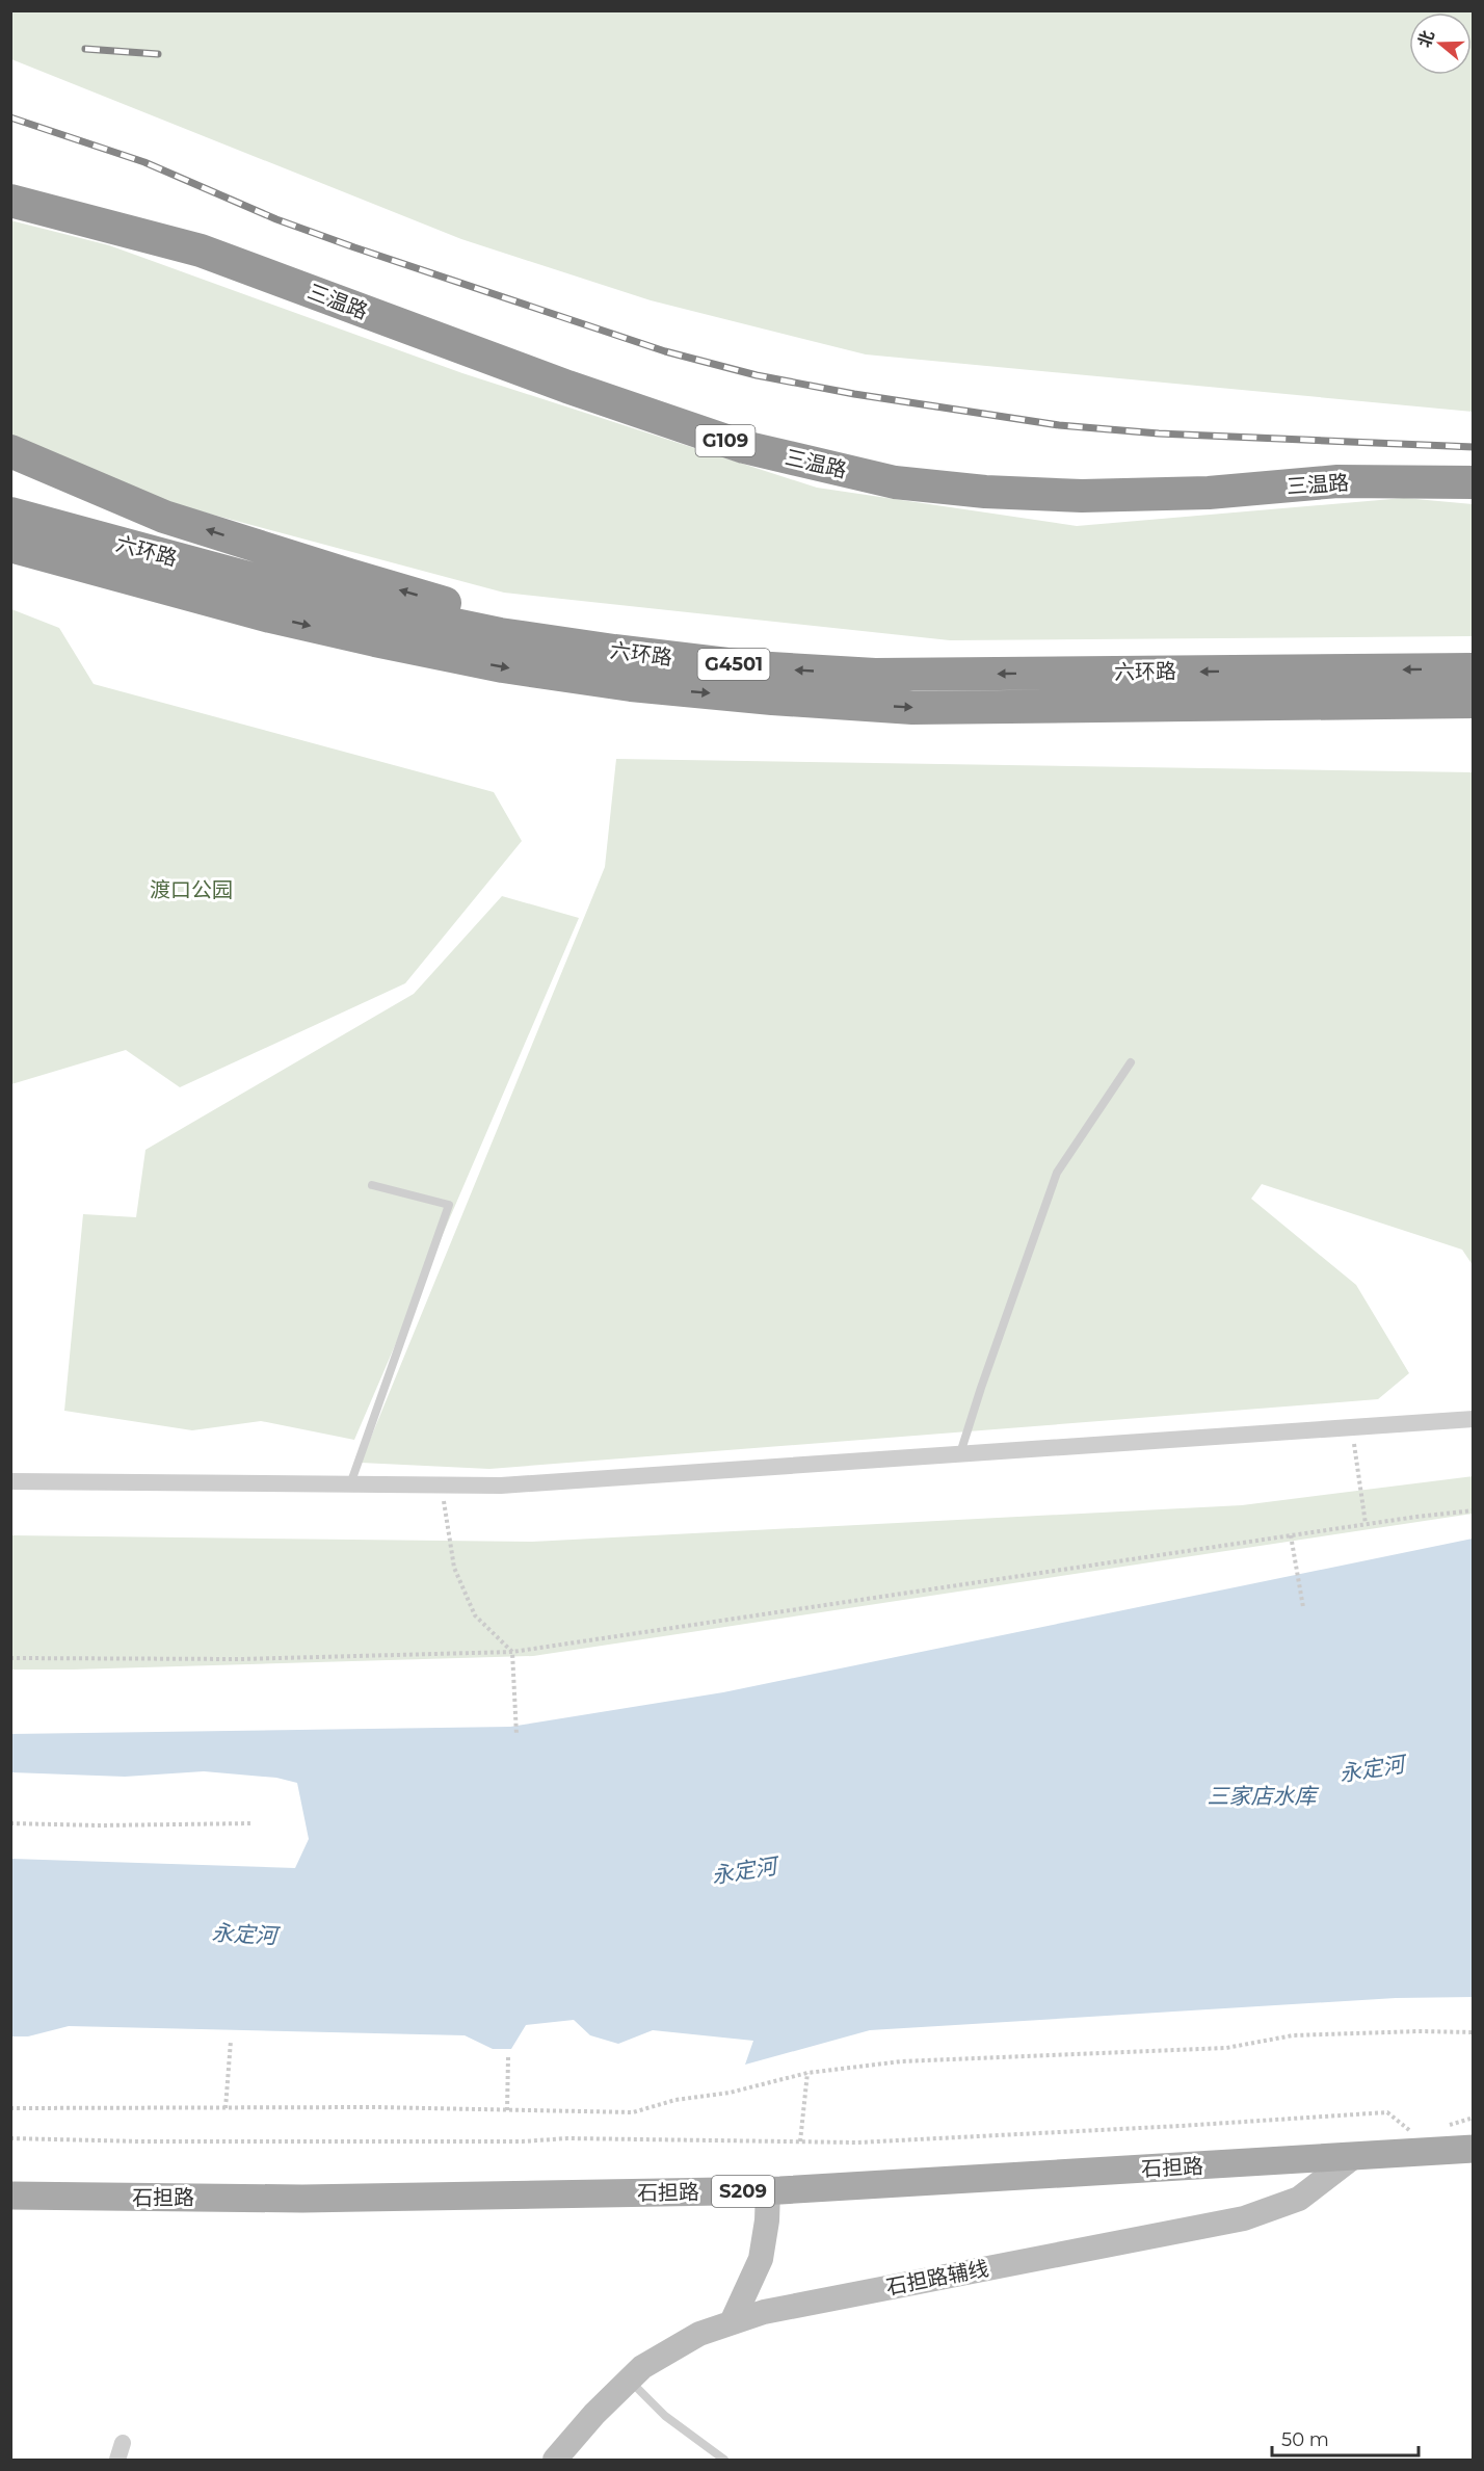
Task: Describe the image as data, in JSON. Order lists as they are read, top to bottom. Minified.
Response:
{"streets":{"highway":["三温路","G109","六环路","G4501"],"main road":["石担路","S209","石担路辅线"]},"crossings":[["石担路","石担路辅线"]],"water":["永定河","三家店水库"],"parks":["渡口公园"],"scale_bar":"50 m","north":"left"}
